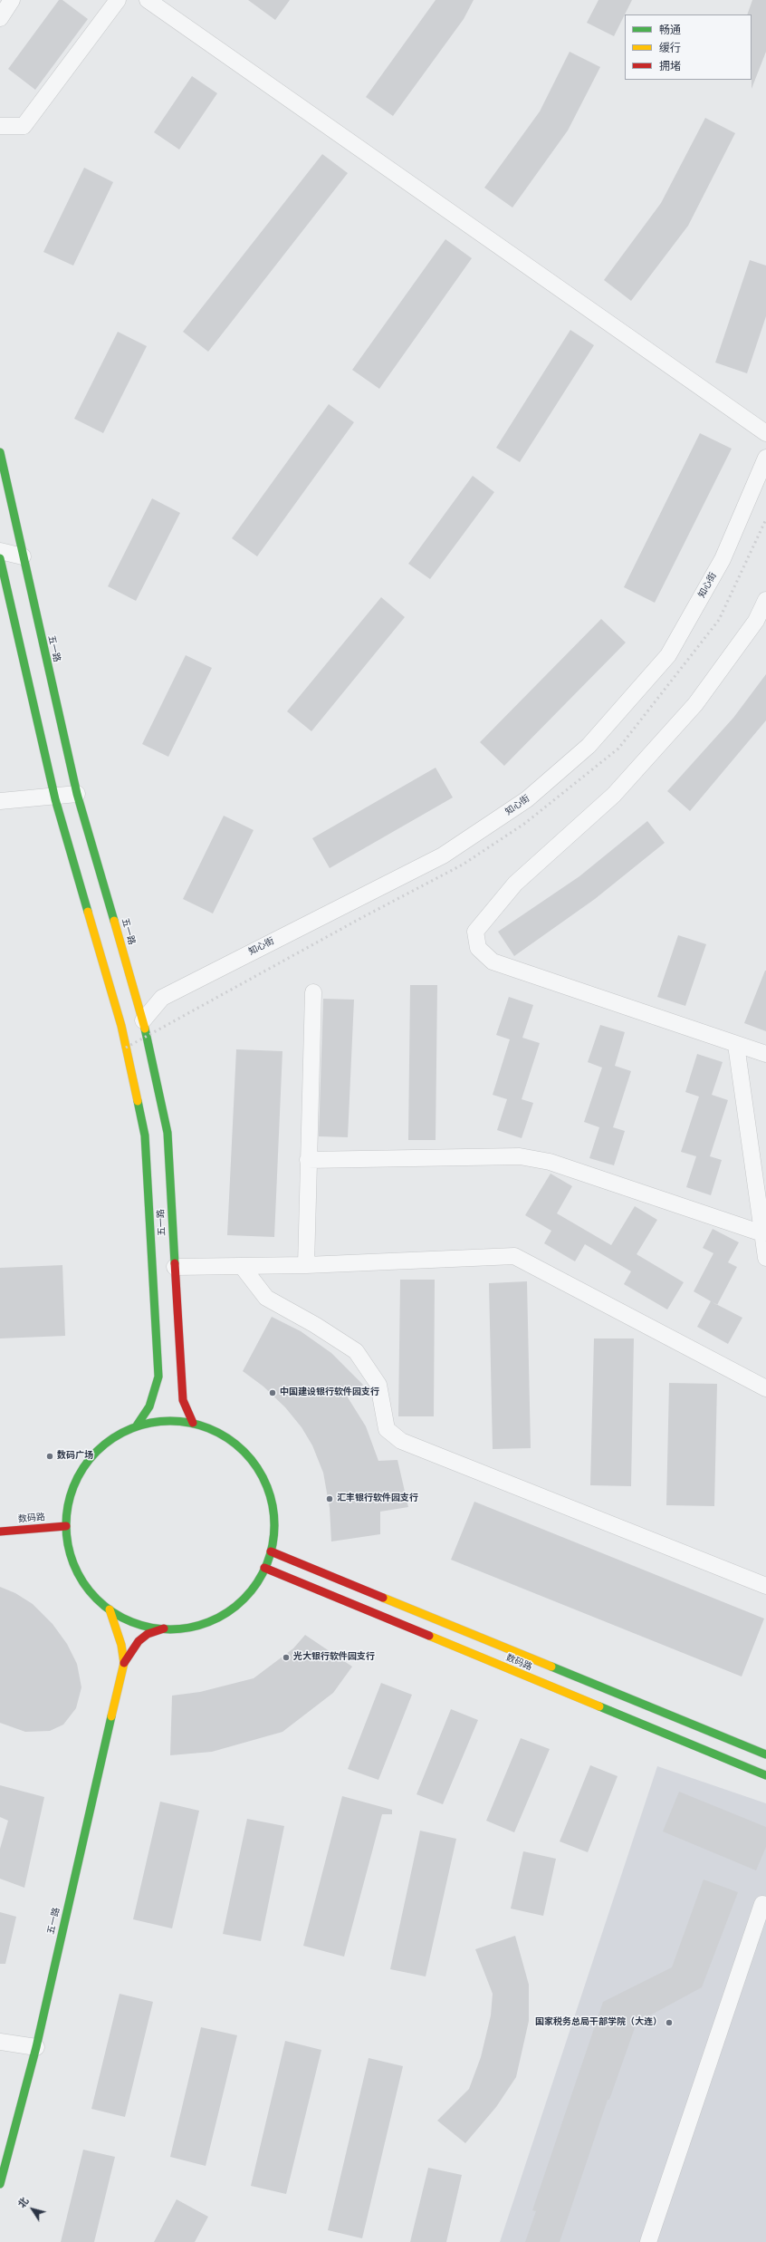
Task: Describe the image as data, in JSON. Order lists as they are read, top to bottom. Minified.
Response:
{"streets":{"main road":["五一路","数码路"],"street":["知心街"]},"crossings":[["知心街","五一路"]],"places":["中国建设银行软件园支行","数码广场","汇丰银行软件园支行","光大银行软件园支行","国家税务总局干部学院（大连）"],"legend":["畅通","缓行","拥堵"],"north":"top left"}
